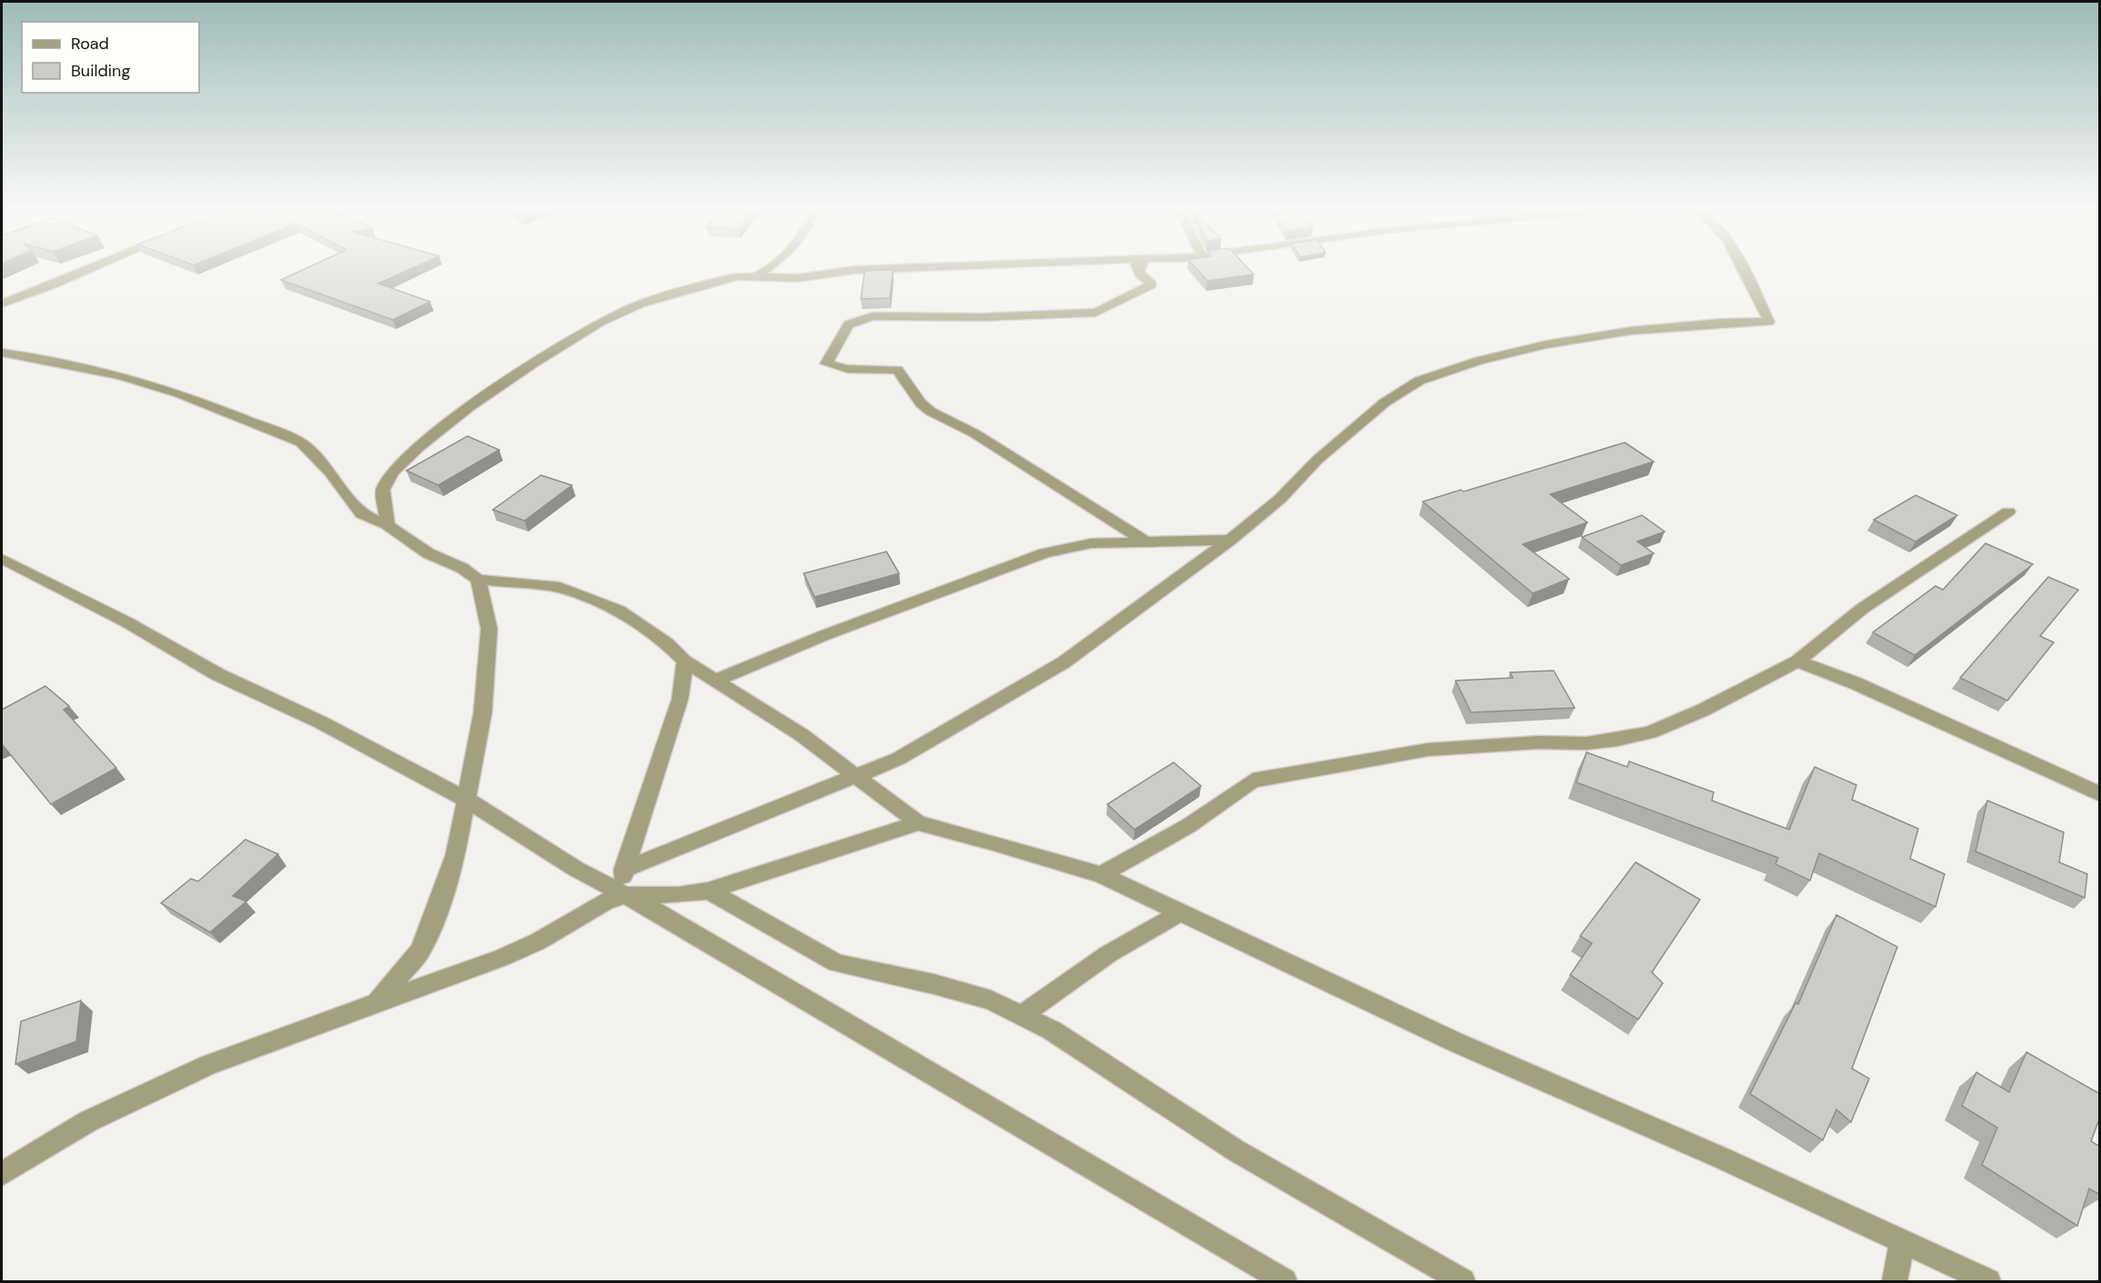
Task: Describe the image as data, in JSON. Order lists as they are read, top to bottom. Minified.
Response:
{"legend":["Road","Building"]}
